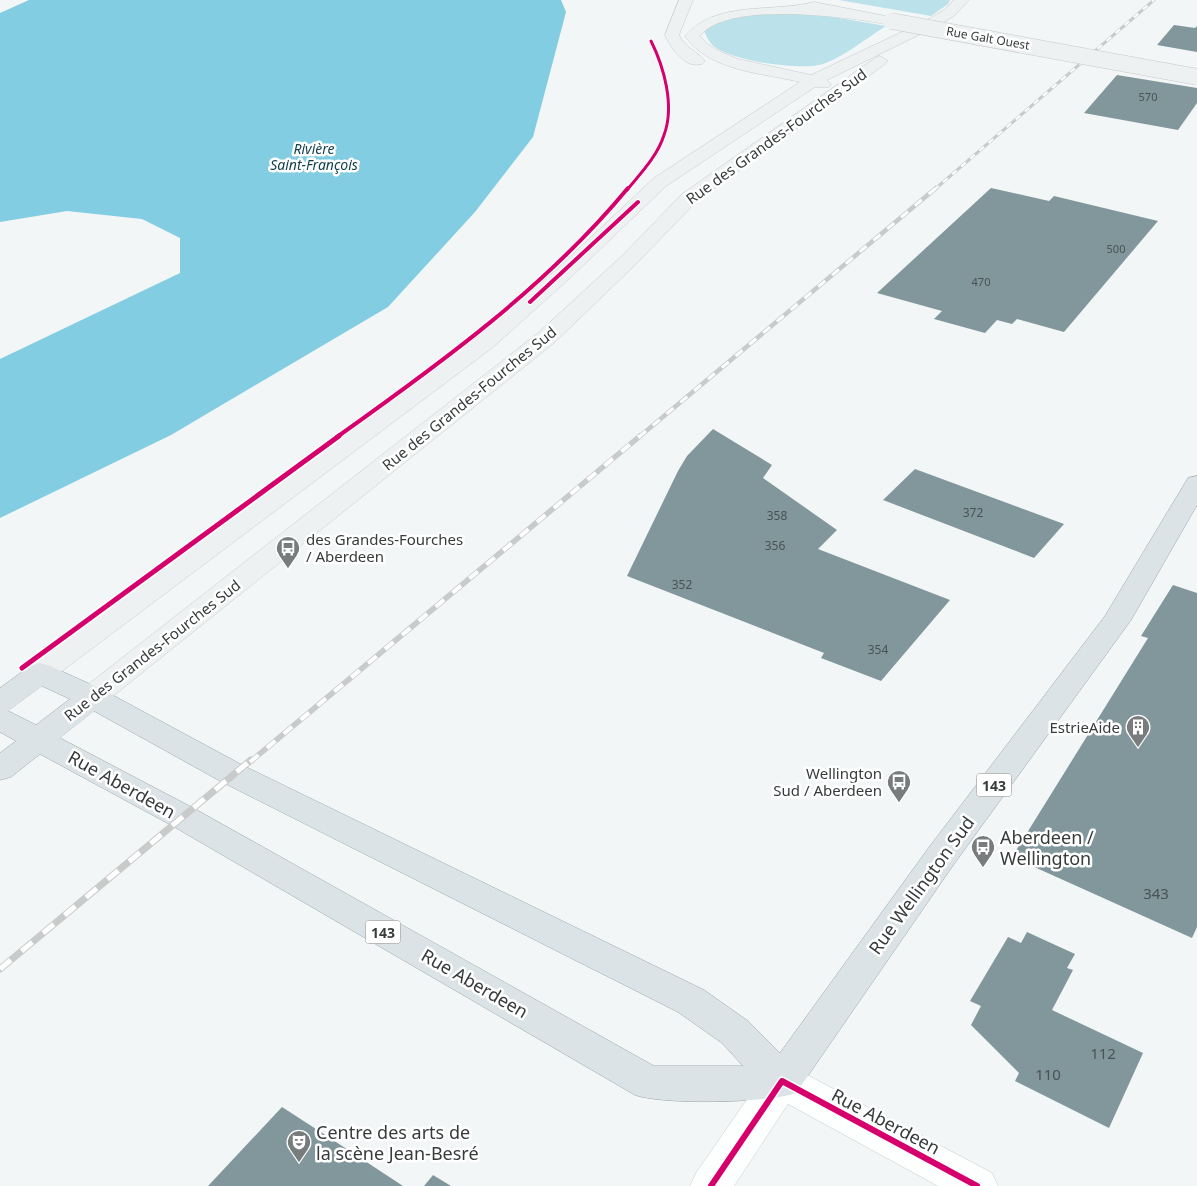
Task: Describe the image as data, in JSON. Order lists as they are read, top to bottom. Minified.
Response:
{"streets":{"main road":["Rue Galt Ouest","Rue des Grandes-Fourches Sud","Rue Aberdeen","143","Rue Wellington Sud"]},"crossings":[["Rue des Grandes-Fourches Sud","Rue Aberdeen"],["Rue Aberdeen","Rue Wellington Sud"]],"water":["Rivière Saint-François"],"places":{"bus stop":["des Grandes-Fourches / Aberdeen","Wellington Sud / Aberdeen","Aberdeen / Wellington"],"building":["EstrieAide"],"theatre":["Centre des arts de la scène Jean-Besré"]},"house_numbers":["570","500","470","372","358","356","352","354","343","112","110"]}
